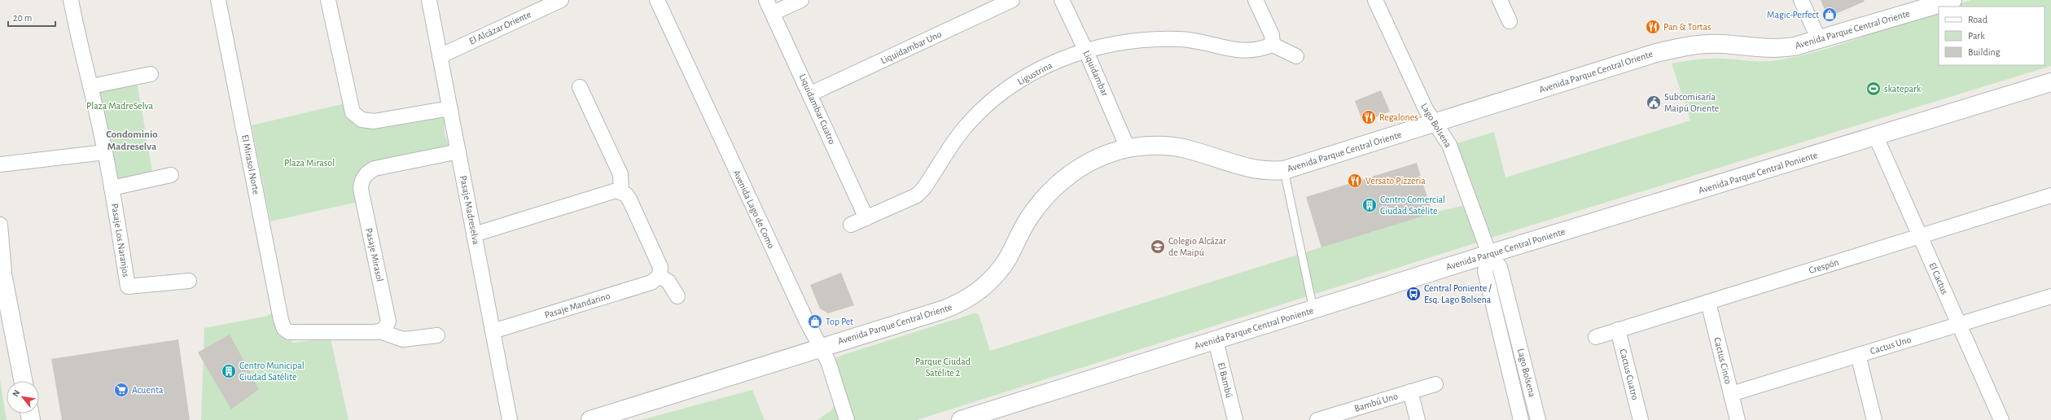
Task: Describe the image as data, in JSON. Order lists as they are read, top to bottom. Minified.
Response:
{"streets":{"street":["El Alcázar Oriente","Avenida Parque Central Oriente","Liquidambar Uno","Ligustrina","Liquidambar","Liquidambar Cuatro","Lago Bolsena","El Mirasol Norte","Avenida Parque Central Poniente","Avenida Lago de Como","Pasaje Madreselva","Pasaje Los Naranjos","Pasaje Mirasol","Crespón","El Cactus","Pasaje Mandarino","Cactus Uno","Cactus Cinco","Cactus Cuatro","El Bambú","Bambú Uno"]},"crossings":[["El Alcázar Oriente","Pasaje Madreselva"],["Avenida Parque Central Oriente","Liquidambar"],["Avenida Parque Central Oriente","Lago Bolsena"],["Avenida Parque Central Oriente","Avenida Lago de Como"],["Liquidambar Uno","Liquidambar Cuatro"],["Ligustrina","Liquidambar"],["Ligustrina","Liquidambar Cuatro"],["Lago Bolsena","Avenida Parque Central Poniente"],["El Mirasol Norte","Pasaje Mirasol"],["Avenida Parque Central Poniente","El Cactus"],["Avenida Parque Central Poniente","El Bambú"],["Pasaje Madreselva","Pasaje Mirasol"],["Pasaje Madreselva","Pasaje Mandarino"],["Crespón","El Cactus"],["Crespón","Cactus Cinco"],["Crespón","Cactus Cuatro"],["El Cactus","Cactus Uno"],["Cactus Uno","Cactus Cinco"]],"districts":["Condominio Madreselva"],"parks":["Plaza MadreSelva","Plaza Mirasol","Parque Ciudad Satélite 2"],"places":{"shop":["Magic-Perfect","Top Pet"],"restaurant":["Pan & Tortas","Regalones","Versato Pizzeria"],"sports":["skatepark"],"public building":["Subcomisaría Maipú Oriente"],"building":["Centro Comercial Ciudad Satélite","Centro Municipal Ciudad Satélite"],"school or university":["Colegio Alcázar de Maipú"],"bus stop":["Central Poniente / Esq. Lago Bolsena"],"supermarket":["Acuenta"]},"legend":["Road","Park","Building"],"scale_bar":"20 m","north":"top left"}
